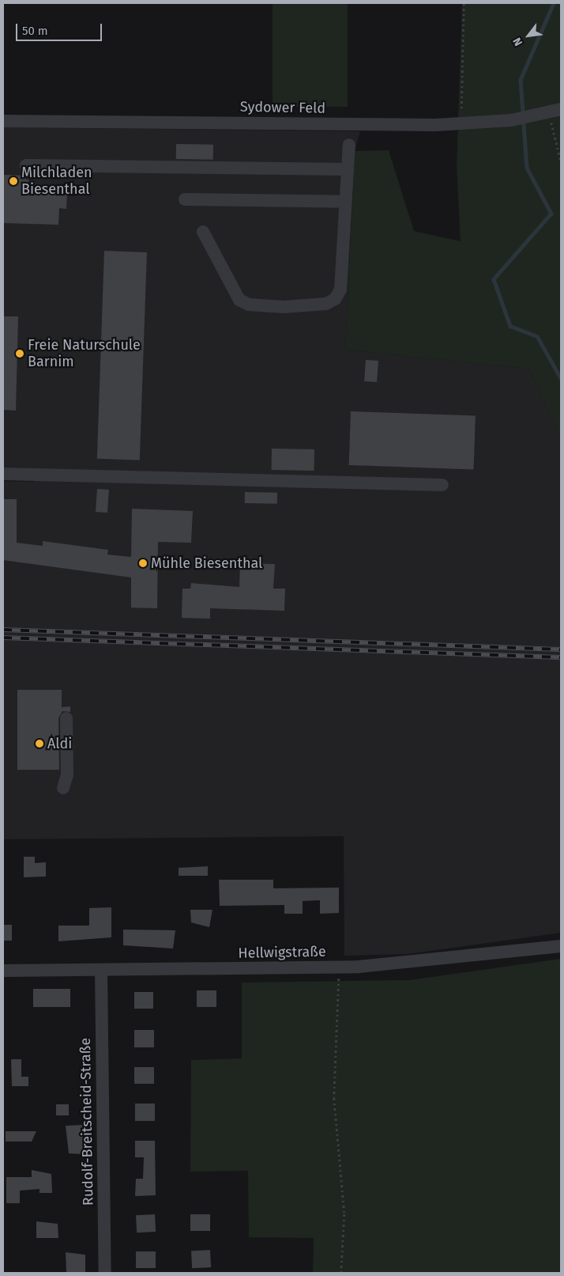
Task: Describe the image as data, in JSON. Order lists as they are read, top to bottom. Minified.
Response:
{"streets":{"street":["Sydower Feld","Hellwigstraße","Rudolf-Breitscheid-Straße"]},"crossings":[["Hellwigstraße","Rudolf-Breitscheid-Straße"]],"places":["Milchladen Biesenthal","Freie Naturschule Barnim","Mühle Biesenthal","Aldi"],"scale_bar":"50 m","north":"bottom left"}
